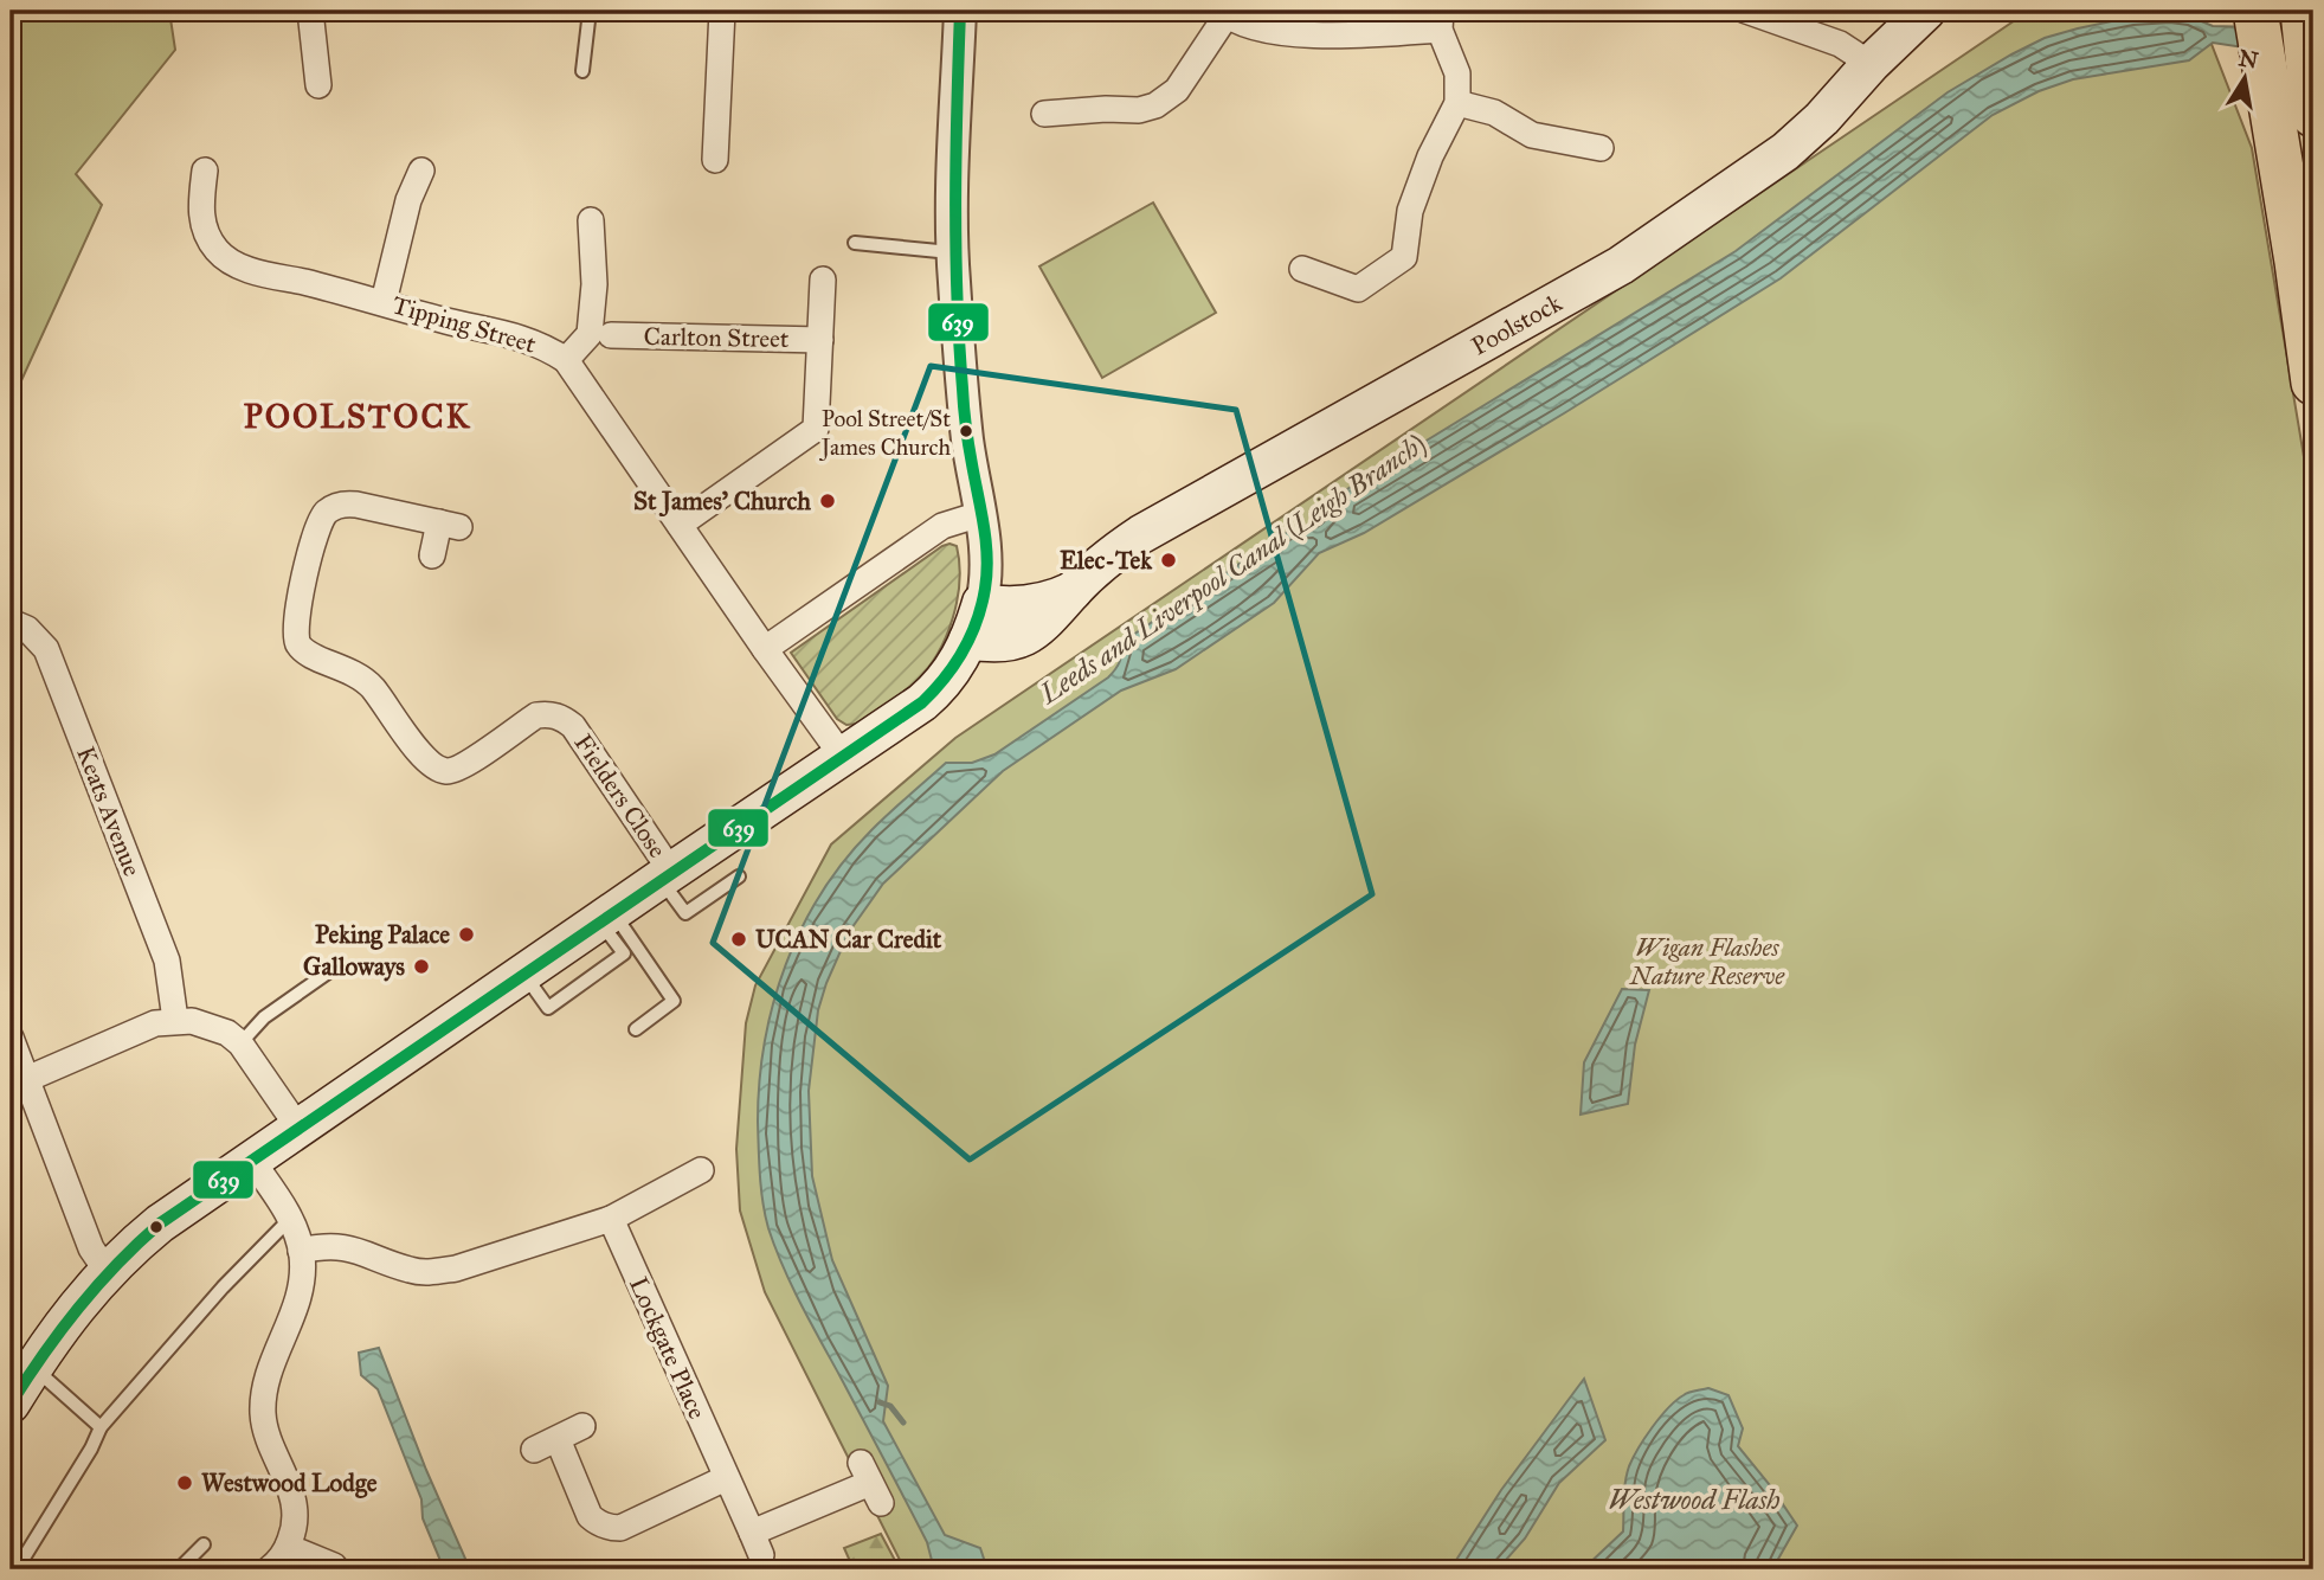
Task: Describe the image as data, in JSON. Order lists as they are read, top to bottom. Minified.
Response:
{"streets":{"main road":["Poolstock"],"street":["Tipping Street","Carlton Street","Fielders Close","Keats Avenue","Lockgate Place"]},"districts":["POOLSTOCK"],"water":["Leeds and Liverpool Canal (Leigh Branch)","Westwood Flash"],"parks":["Wigan Flashes Nature Reserve"],"places":["Pool Street/St James Church","St James' Church","Elec-Tek","Peking Palace","UCAN Car Credit","Galloways","Westwood Lodge"],"lines":["transit line 639"],"north":"top"}
